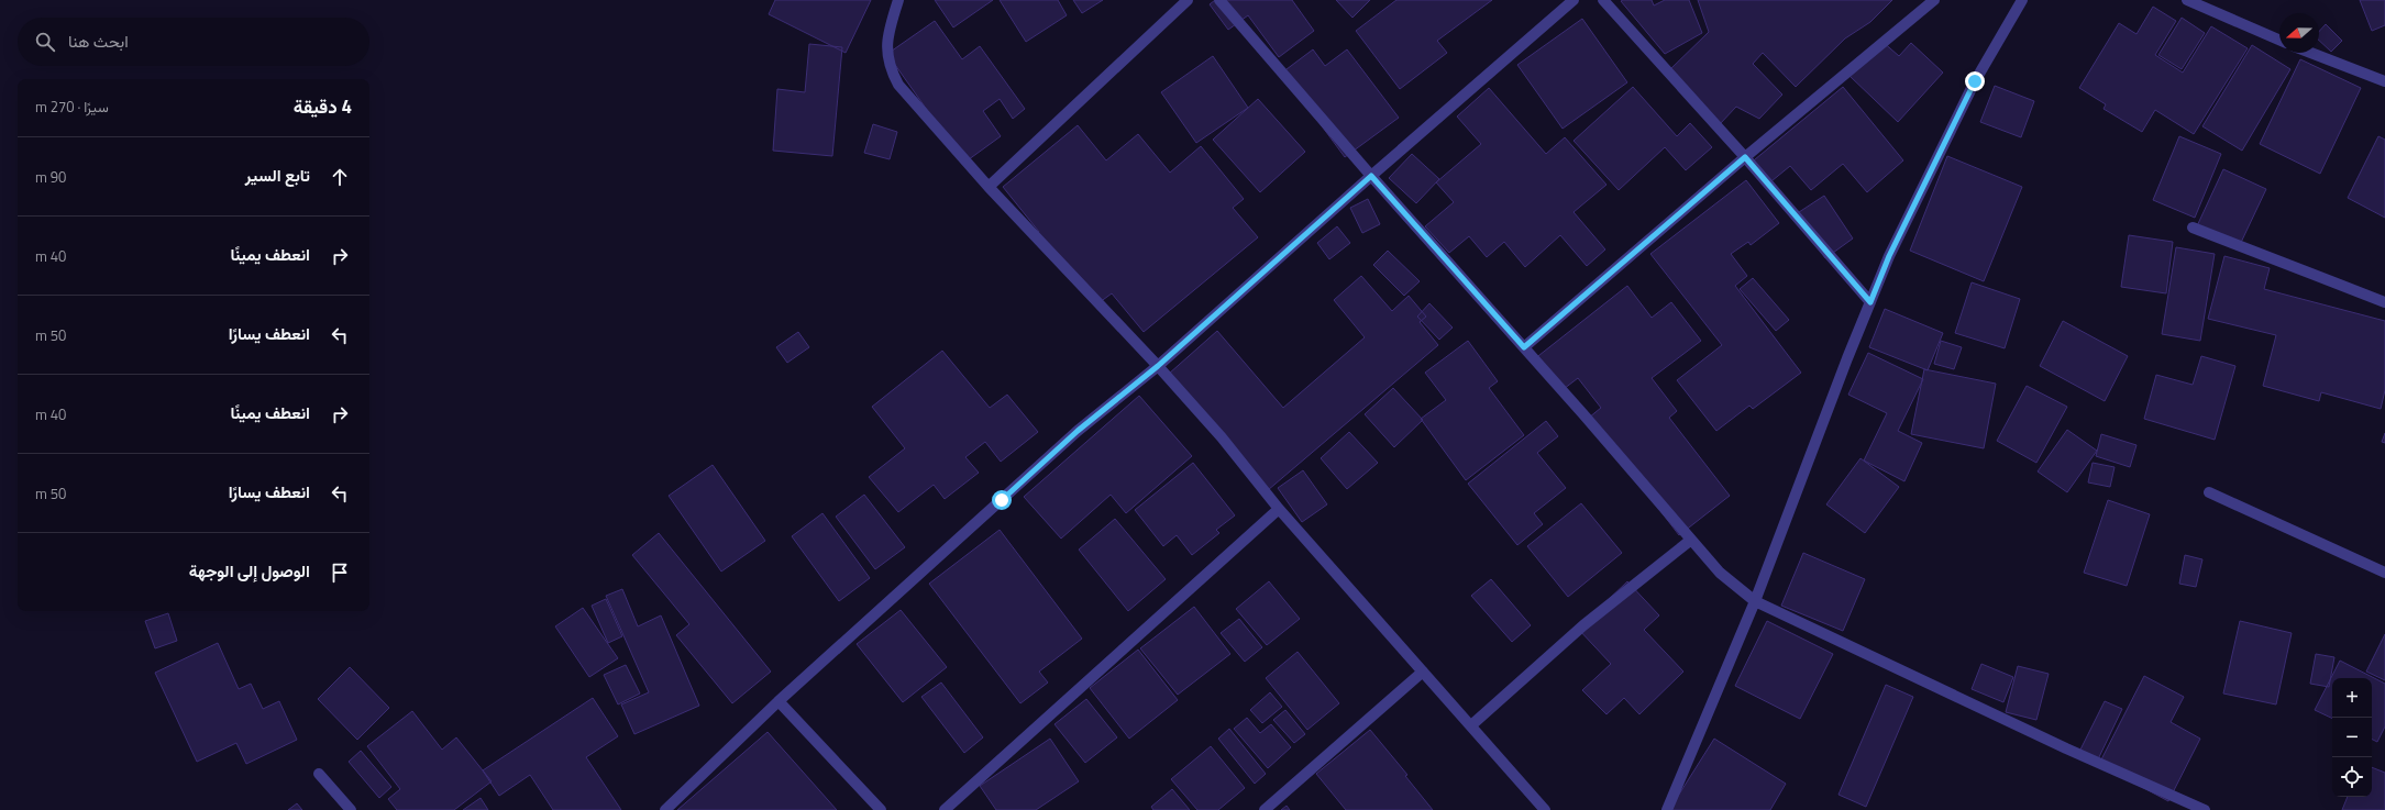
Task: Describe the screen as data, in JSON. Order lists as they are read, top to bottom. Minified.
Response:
{"north":"left","page":{"search":"ابحث هنا","heading":["4 دقيقة","سيرًا · 270 m"],"list":[["تابع السير","90 m"],["انعطف يمينًا","40 m"],["انعطف يسارًا","50 m"],["انعطف يمينًا","40 m"],["انعطف يسارًا","50 m"],"الوصول إلى الوجهة"],"map_buttons":["+","−"]}}
